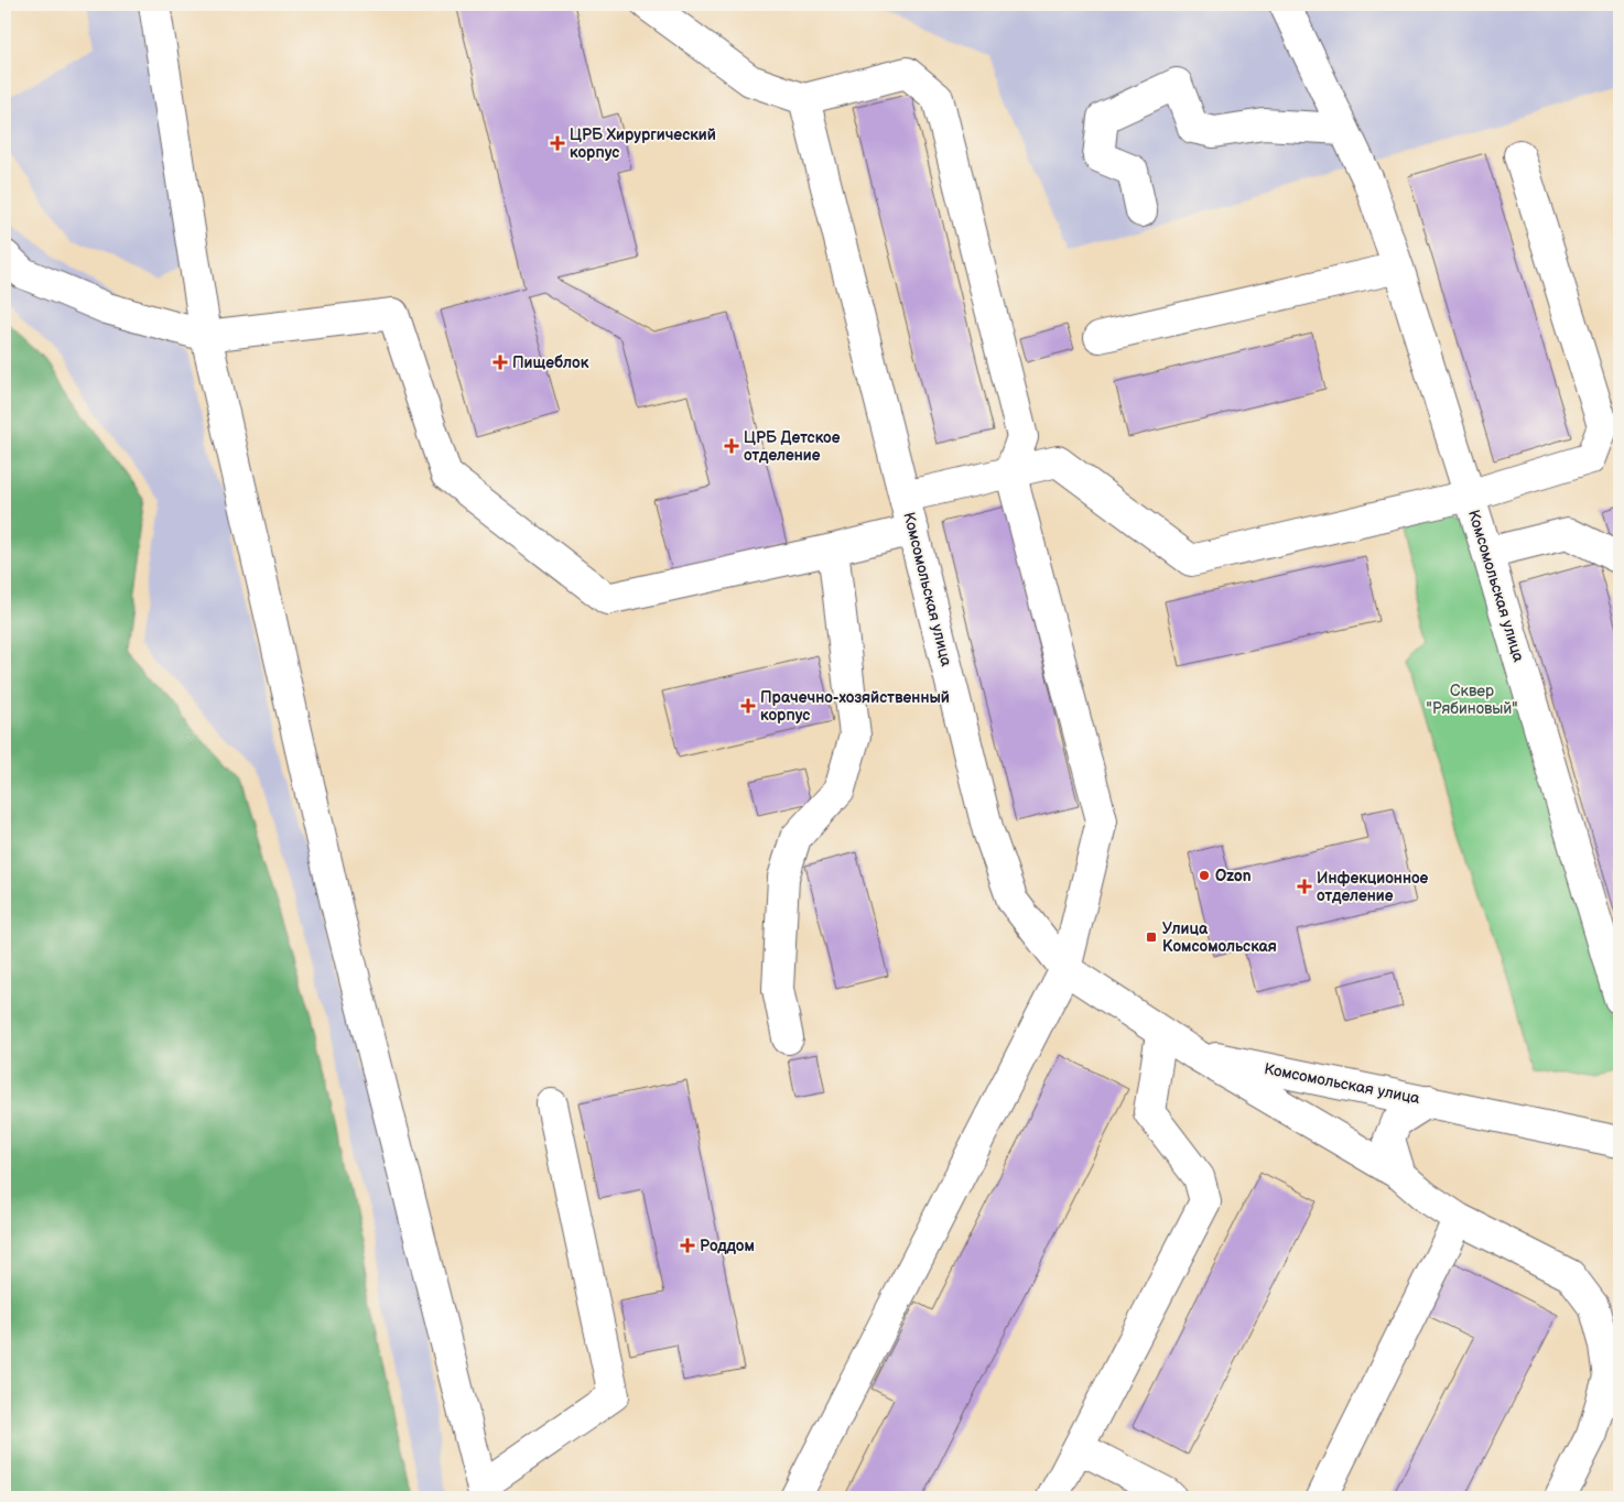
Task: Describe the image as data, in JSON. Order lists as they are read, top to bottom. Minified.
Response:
{"streets":{"street":["Комсомольская улица"]},"parks":["Сквер \"Рябиновый\""],"places":{"health":["ЦРБ Хирургический корпус","Пищеблок","ЦРБ Детское отделение","Прачечно-хозяйственный корпус","Инфекционное отделение","Роддом"],"other":["Ozon"],"transit":["Улица Комсомольская"]}}
